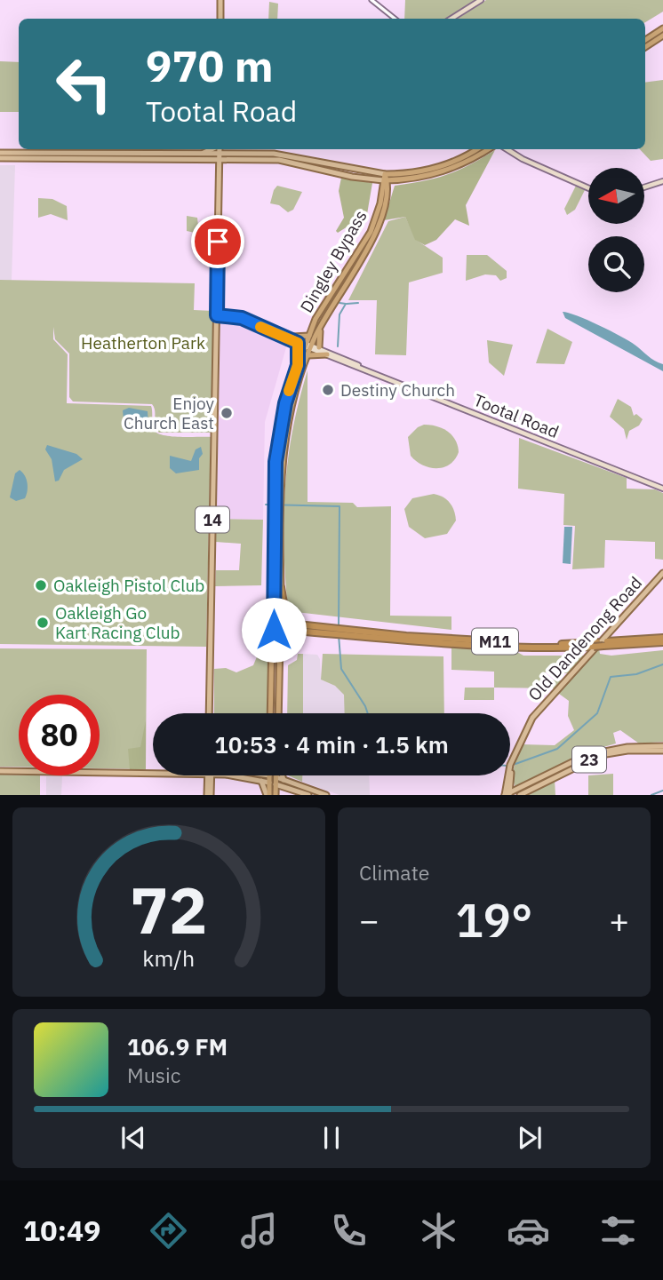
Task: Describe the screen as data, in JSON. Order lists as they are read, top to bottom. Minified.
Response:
{"streets":{"highway":["Dingley Bypass","M11"],"main road":["Tootal Road","14","Old Dandenong Road","23"]},"crossings":[["Dingley Bypass","Tootal Road"],["Dingley Bypass","M11"],["Tootal Road","14"],["Old Dandenong Road","23"]],"parks":["Heatherton Park"],"places":["Destiny Church","Enjoy Church East","Oakleigh Pistol Club","Oakleigh Go Kart Racing Club"],"north":"left","page":{"turn":["970 m","Tootal Road"],"limit":"80","trip":"10:53 · 4 min · 1.5 km","tile":"Climate","heat":["−","19°","+"],"song":["106.9 FM","Music"],"tabs":"10:49","gauge":["72","km/h"]}}
